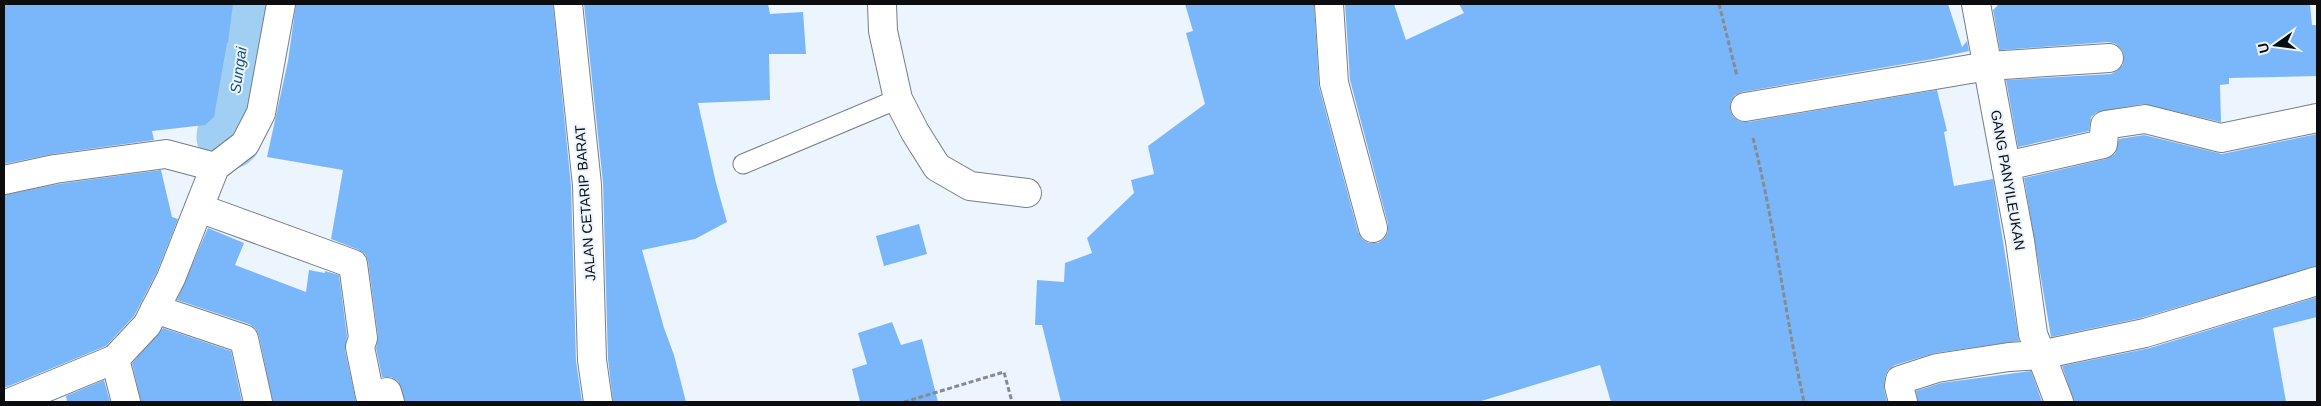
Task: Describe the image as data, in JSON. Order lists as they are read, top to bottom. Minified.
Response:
{"streets":{"street":["GANG PANYILEUKAN","JALAN CETARIP BARAT"]},"water":["Sungai"],"north":"left"}
